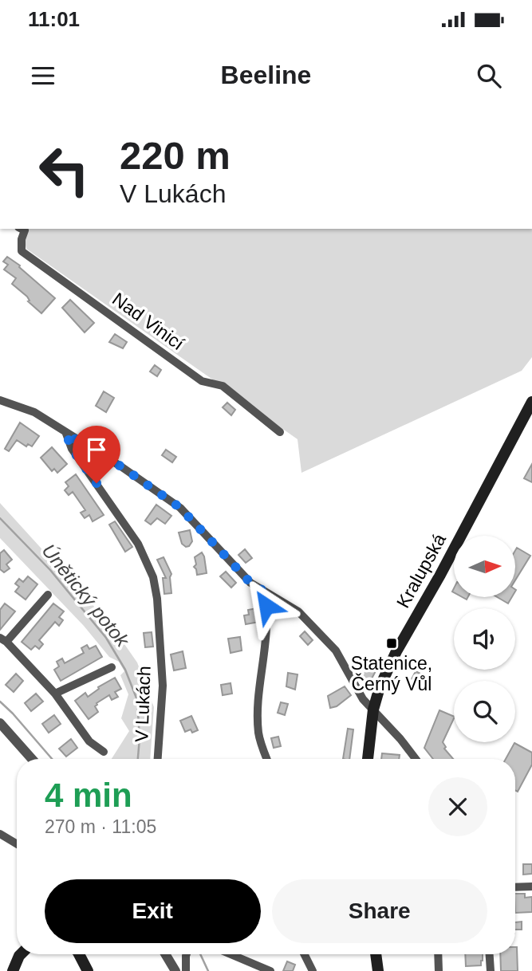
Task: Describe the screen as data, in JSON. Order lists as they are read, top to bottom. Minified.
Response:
{"streets":{"main road":["Kralupská"],"street":["Nad Vinicí","V Lukách"]},"water":["Únětický potok"],"places":{"transit":["Statenice, Černý Vůl"]},"north":"right","page":{"status":"11:01","header":"Beeline","turn":["220 m","V Lukách"],"heading":["4 min","270 m · 11:05"],"buttons":["Exit","Share"]}}
